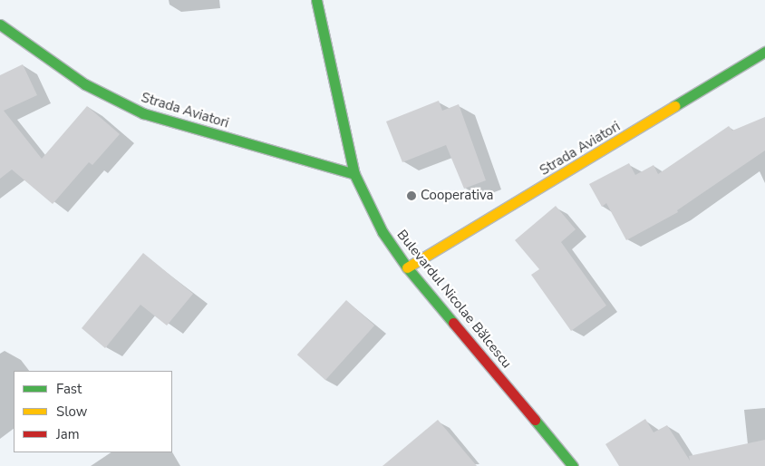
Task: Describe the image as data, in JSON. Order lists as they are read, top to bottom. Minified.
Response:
{"streets":{"street":["Strada Aviatori","Bulevardul Nicolae Bălcescu"]},"crossings":[["Strada Aviatori","Bulevardul Nicolae Bălcescu"]],"places":["Cooperativa"],"legend":["Fast","Slow","Jam"]}
